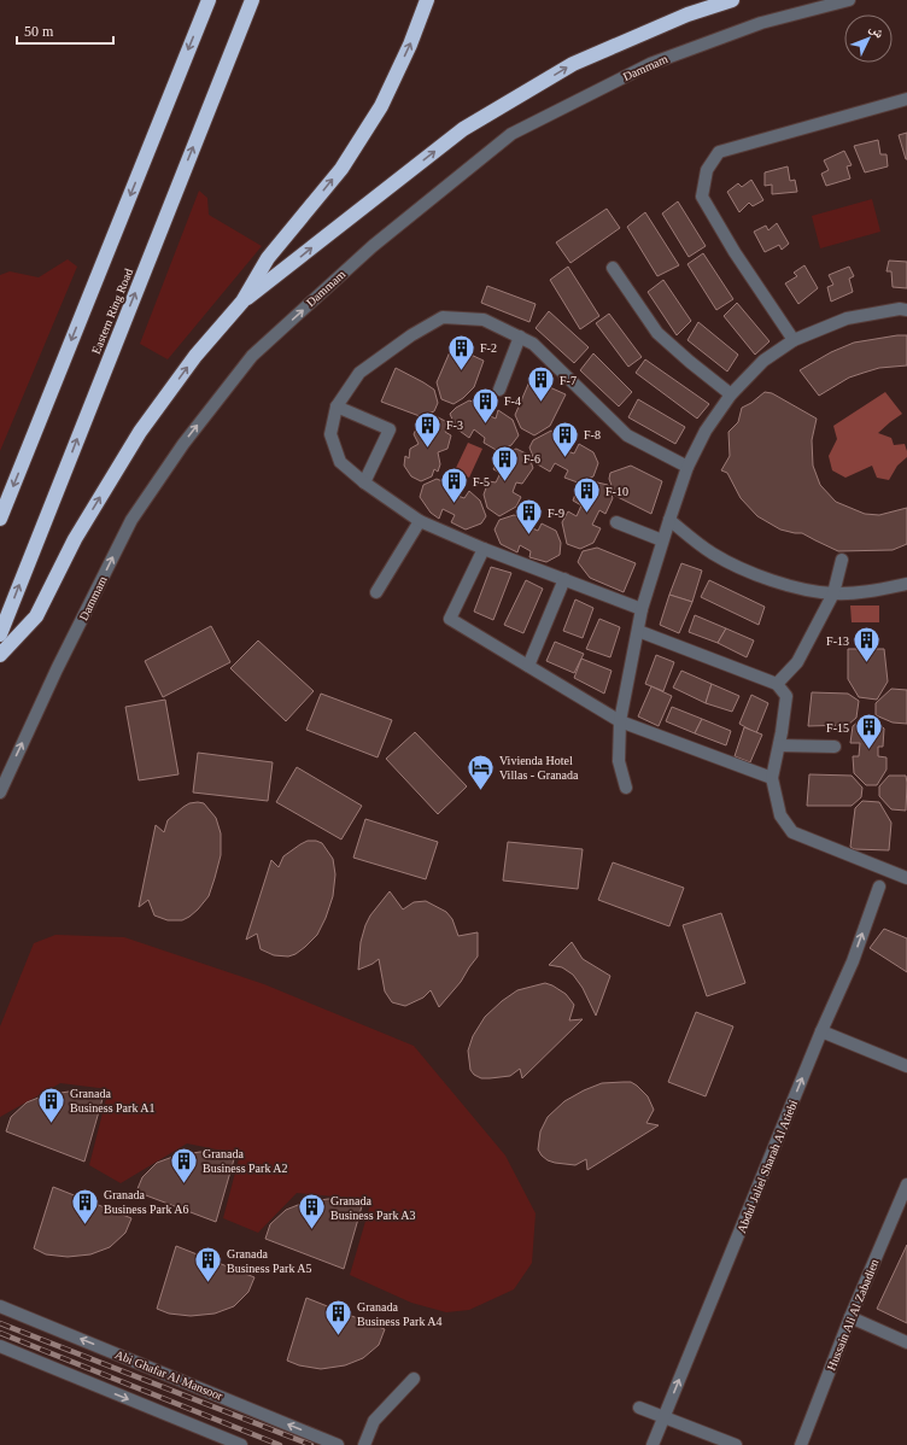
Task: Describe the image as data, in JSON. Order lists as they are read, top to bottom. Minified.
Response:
{"streets":{"highway":["Eastern Ring Road"],"street":["Dammam","Abdul Jaliel Sharah Al Atiebi","Hussain Ali Al Zabadien","Abi Ghafar Al Mansoor"]},"one_way":["Dammam","Abdul Jaliel Sharah Al Atiebi"],"places":{"building":["F-2","F-7","F-4","F-3","F-8","F-6","F-5","F-10","F-9","F-13","F-15","Granada Business Park A1","Granada Business Park A2","Granada Business Park A6","Granada Business Park A3","Granada Business Park A5","Granada Business Park A4"],"hotel":["Vivienda Hotel Villas - Granada"]},"scale_bar":"50 m","north":"top right"}
